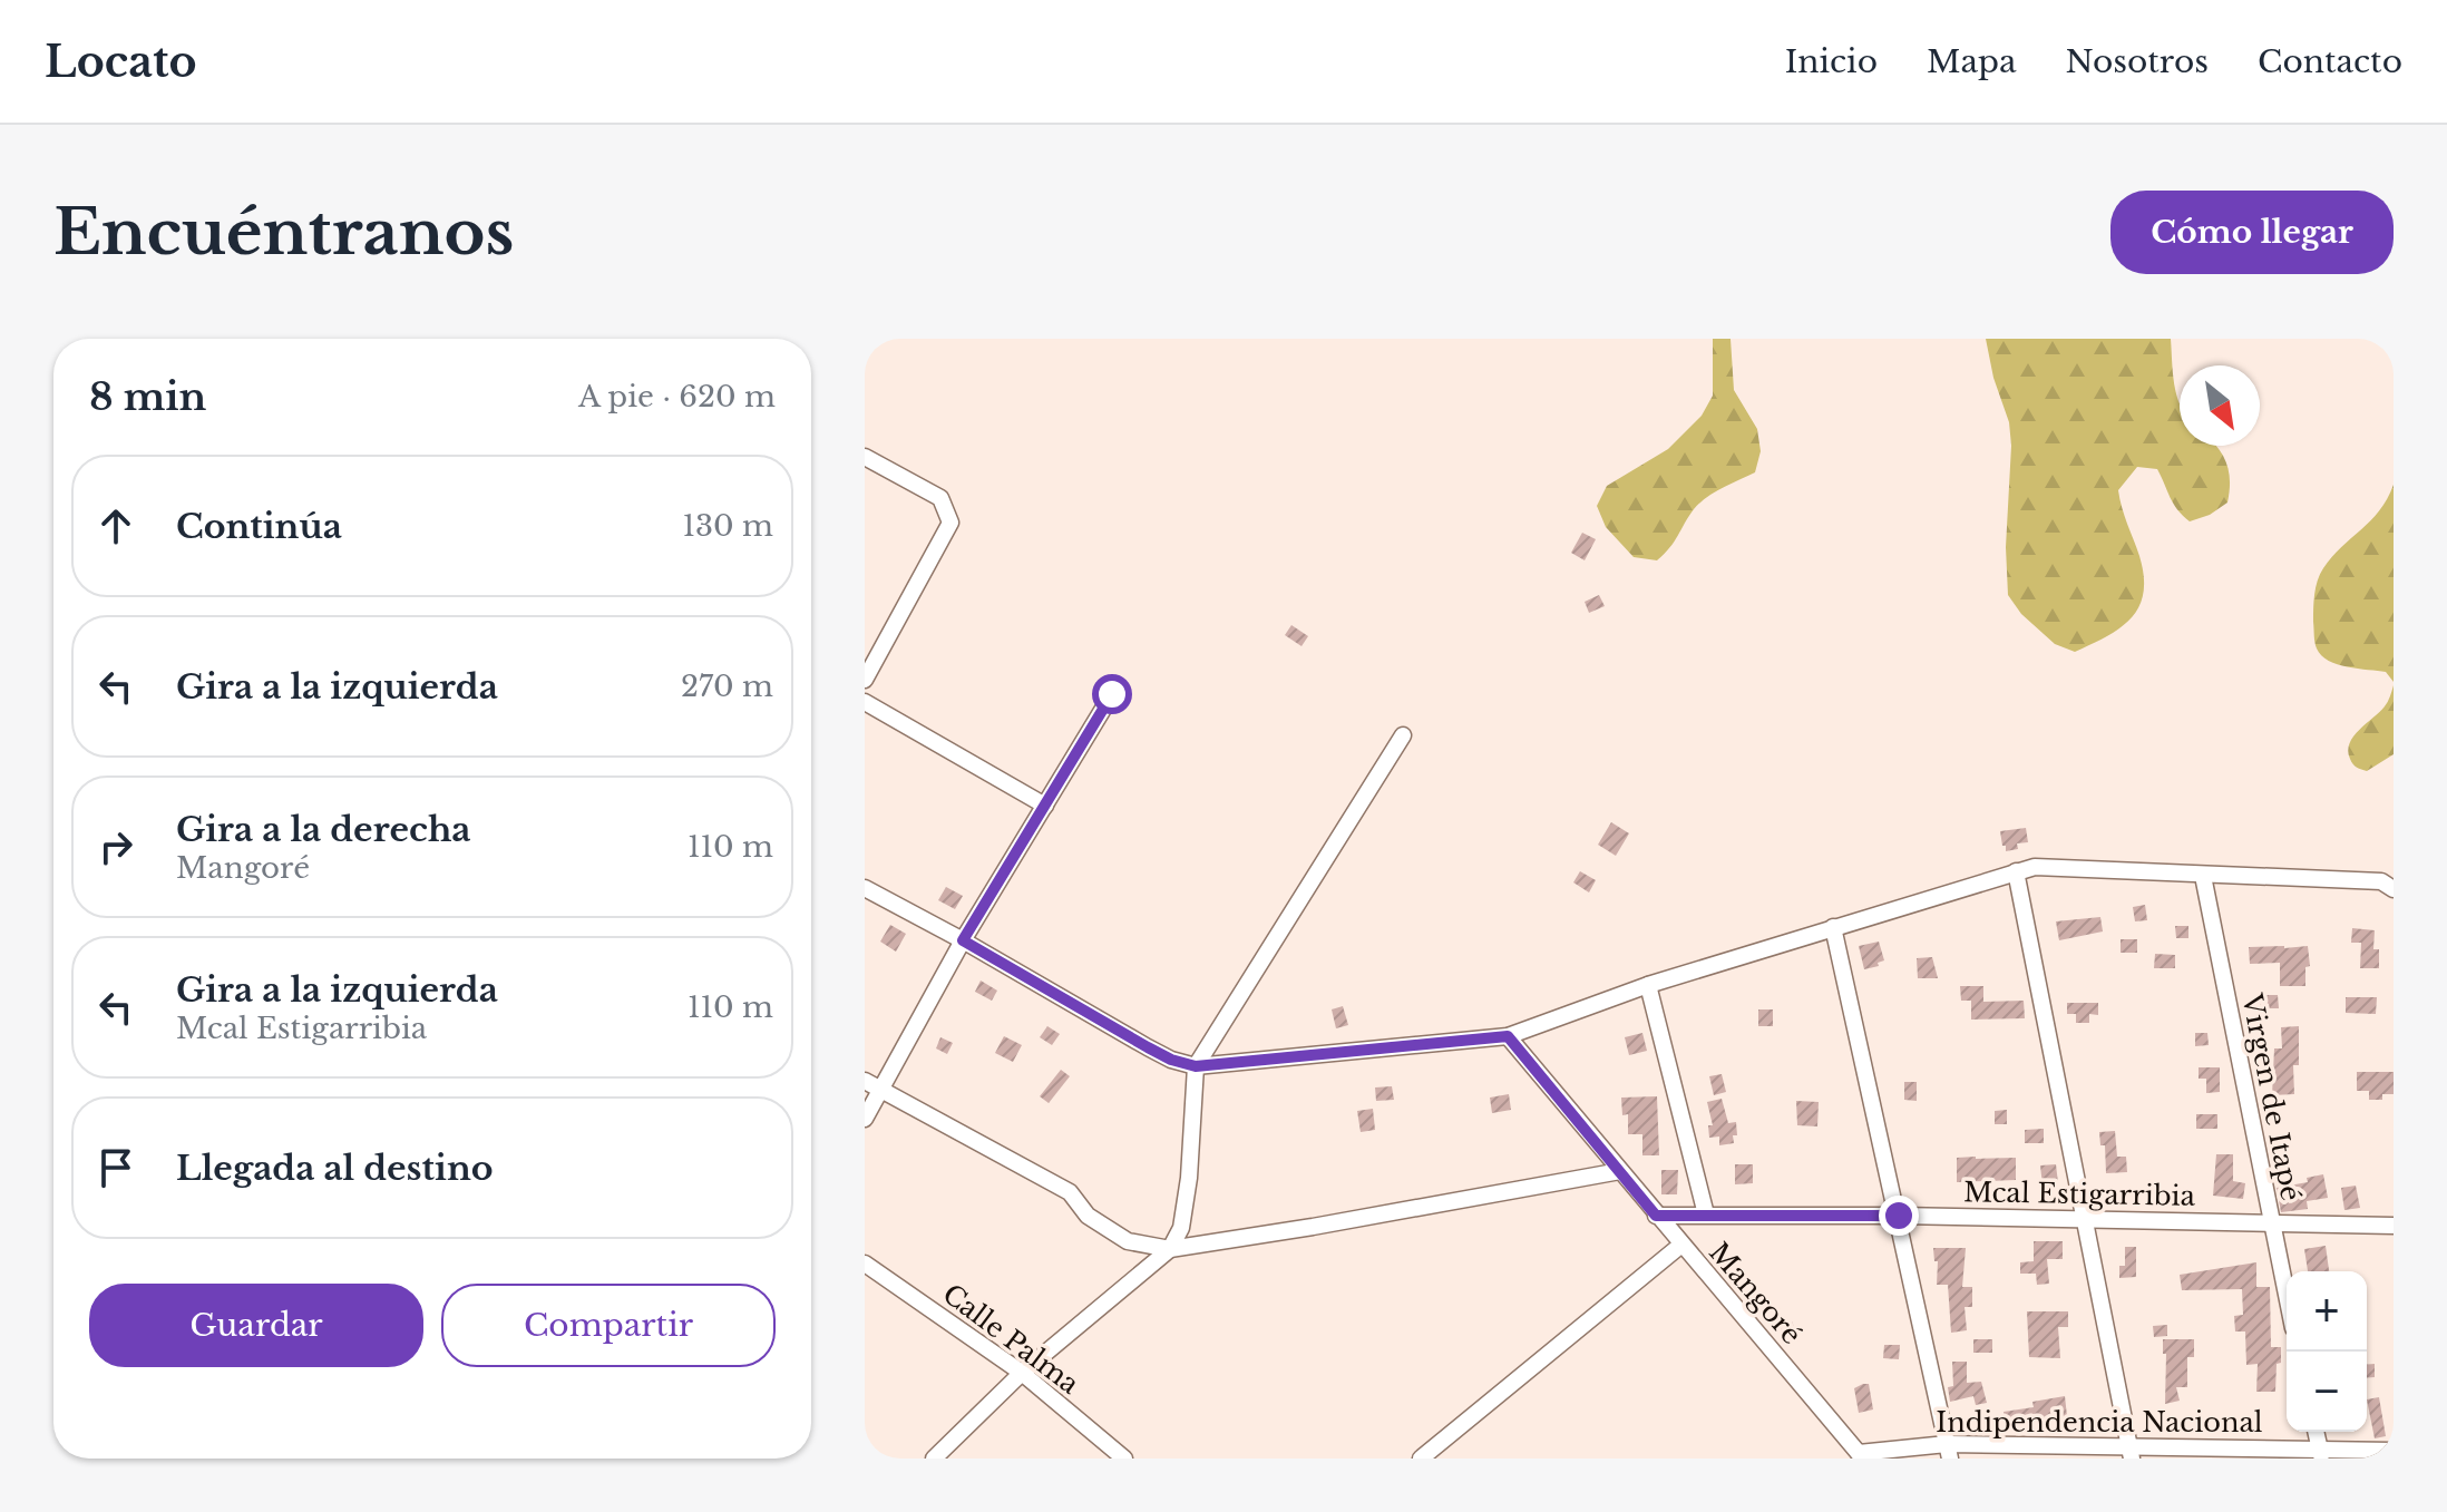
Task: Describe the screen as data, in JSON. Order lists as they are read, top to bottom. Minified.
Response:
{"streets":{"street":["Virgen de Itapé","Mcal Estigarribia","Mangoré","Calle Palma","Indipendencia Nacional"]},"crossings":[["Virgen de Itapé","Mcal Estigarribia"],["Mcal Estigarribia","Mangoré"],["Mangoré","Indipendencia Nacional"]],"north":"bottom right","page":{"header":"Locato","nav":["Inicio","Mapa","Nosotros","Contacto"],"buttons":["Cómo llegar",["Guardar","Compartir"]],"title":"Encuéntranos","heading":["8 min","A pie · 620 m"],"list":[["Continúa","130 m"],["Gira a la izquierda","270 m"],["Gira a la derecha","Mangoré","110 m"],["Gira a la izquierda","Mcal Estigarribia","110 m"],"Llegada al destino"],"map_buttons":["+","−"]}}
